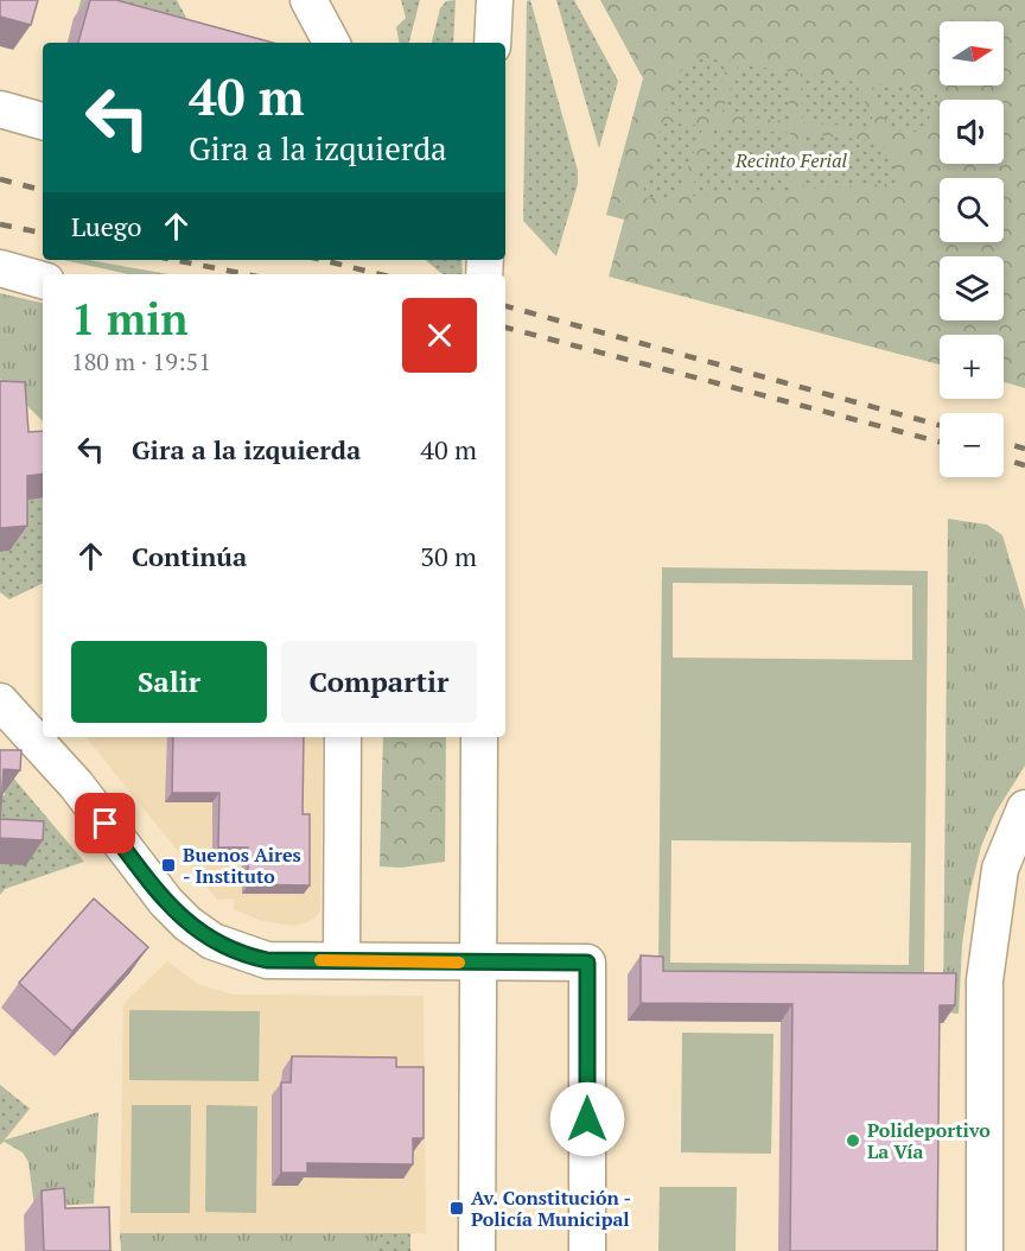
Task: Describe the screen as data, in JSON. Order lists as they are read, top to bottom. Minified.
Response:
{"parks":["Recinto Ferial"],"places":{"transit":["Buenos Aires - Instituto","Av. Constitución - Policía Municipal"],"other":["Polideportivo La Vía"]},"north":"right","page":{"map_buttons":["+","−"],"turn":["40 m","Gira a la izquierda"],"then":"Luego","heading":["1 min","180 m · 19:51"],"list":[{"name":"Gira a la izquierda","value":"40 m"},{"name":"Continúa","value":"30 m"}],"buttons":["Salir","Compartir"]}}
